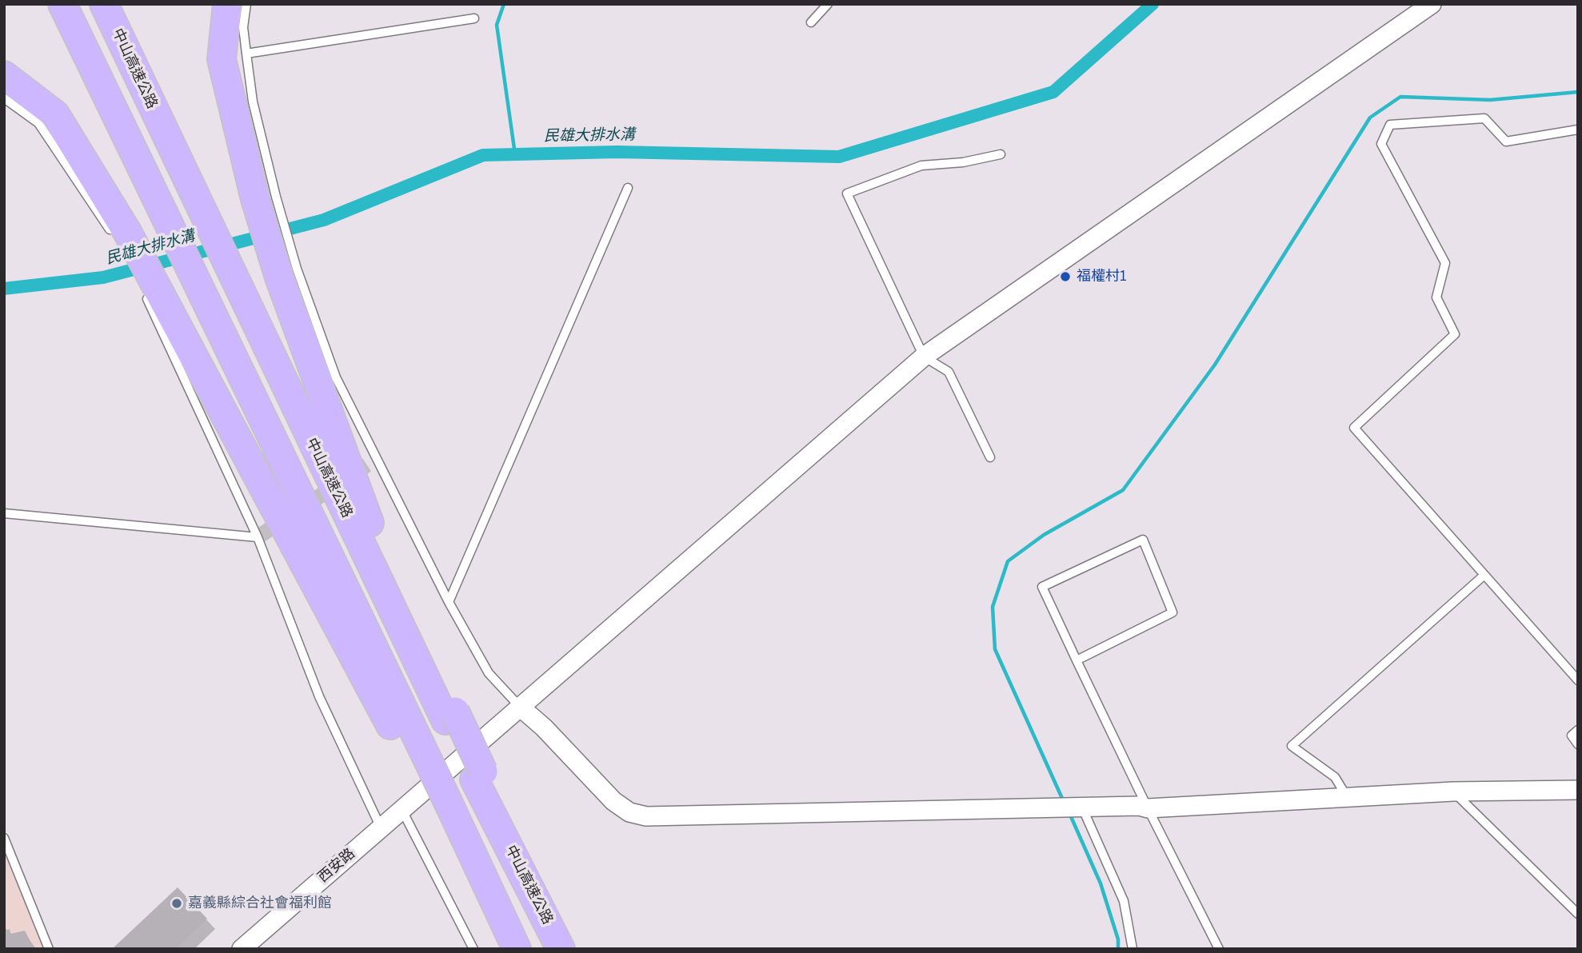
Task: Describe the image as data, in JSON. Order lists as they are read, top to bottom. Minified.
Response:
{"streets":{"highway":["中山高速公路"],"street":["西安路"]},"water":["民雄大排水溝"],"places":["福權村1","嘉義縣綜合社會福利館"]}
